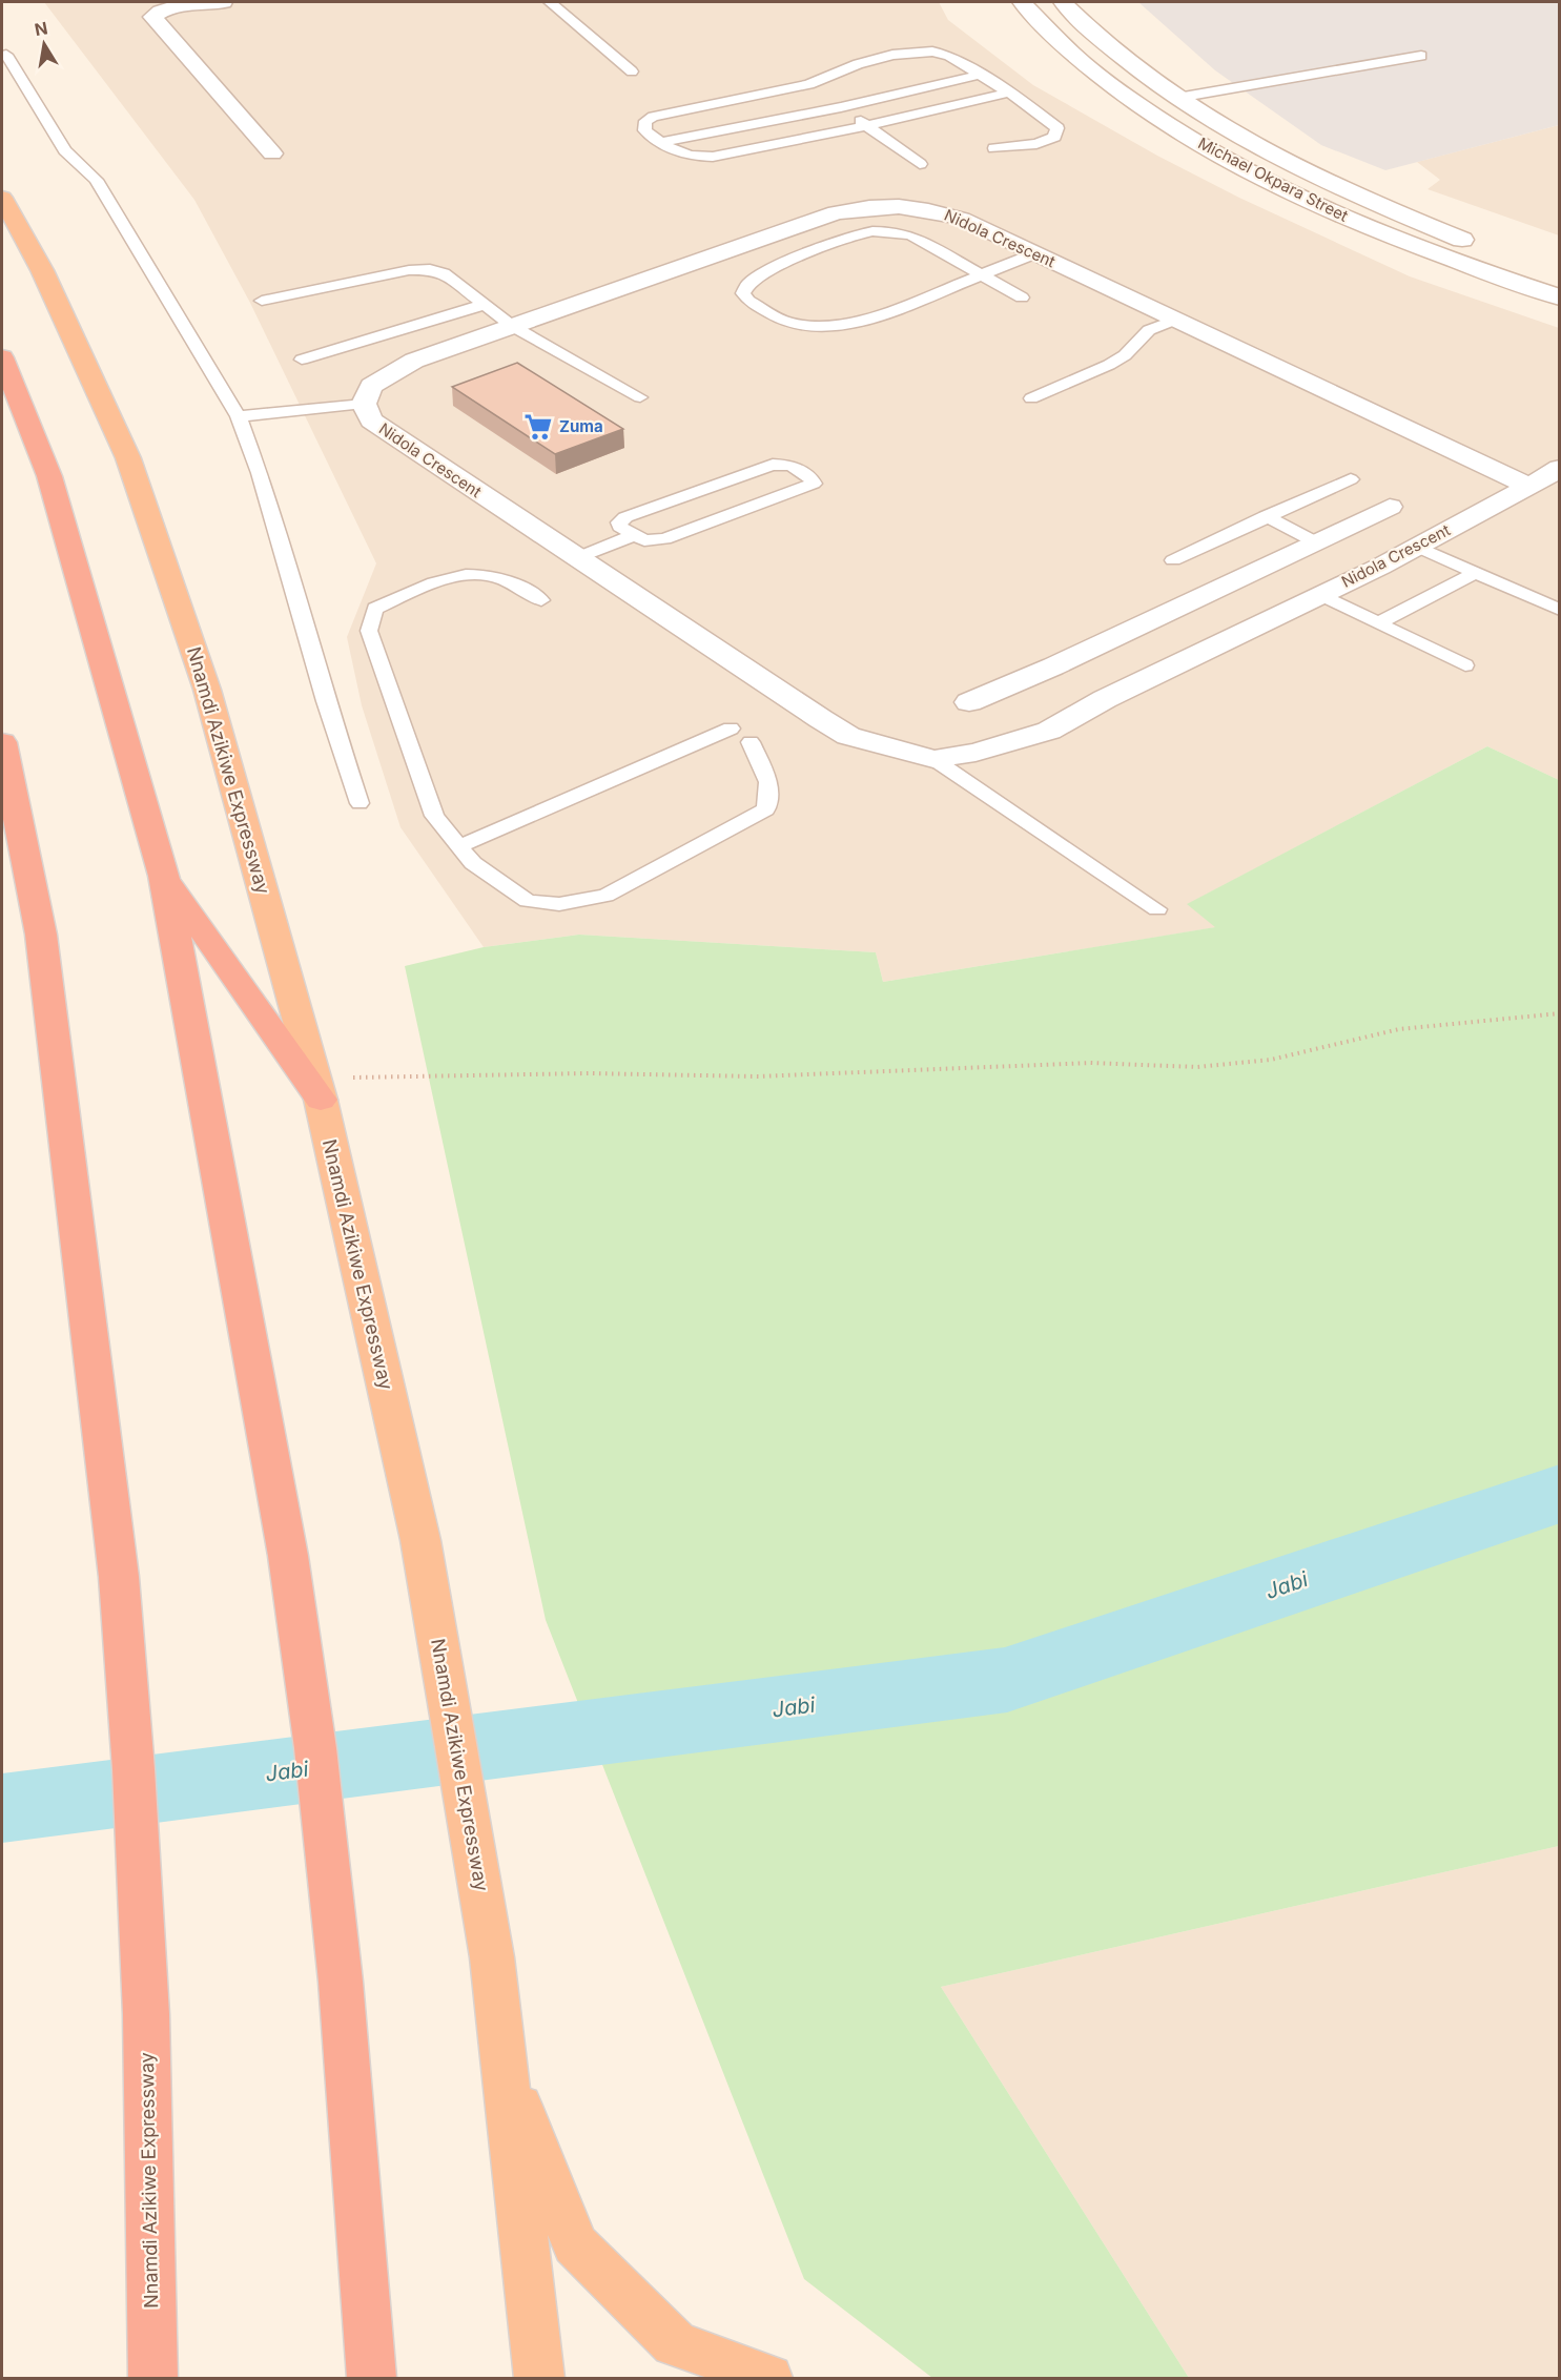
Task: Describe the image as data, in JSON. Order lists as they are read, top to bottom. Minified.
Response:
{"streets":{"highway":["Nnamdi Azikiwe Expressway"],"street":["Michael Okpara Street","Nidola Crescent"]},"water":["Jabi"],"places":{"supermarket":["Zuma"]},"north":"top"}
